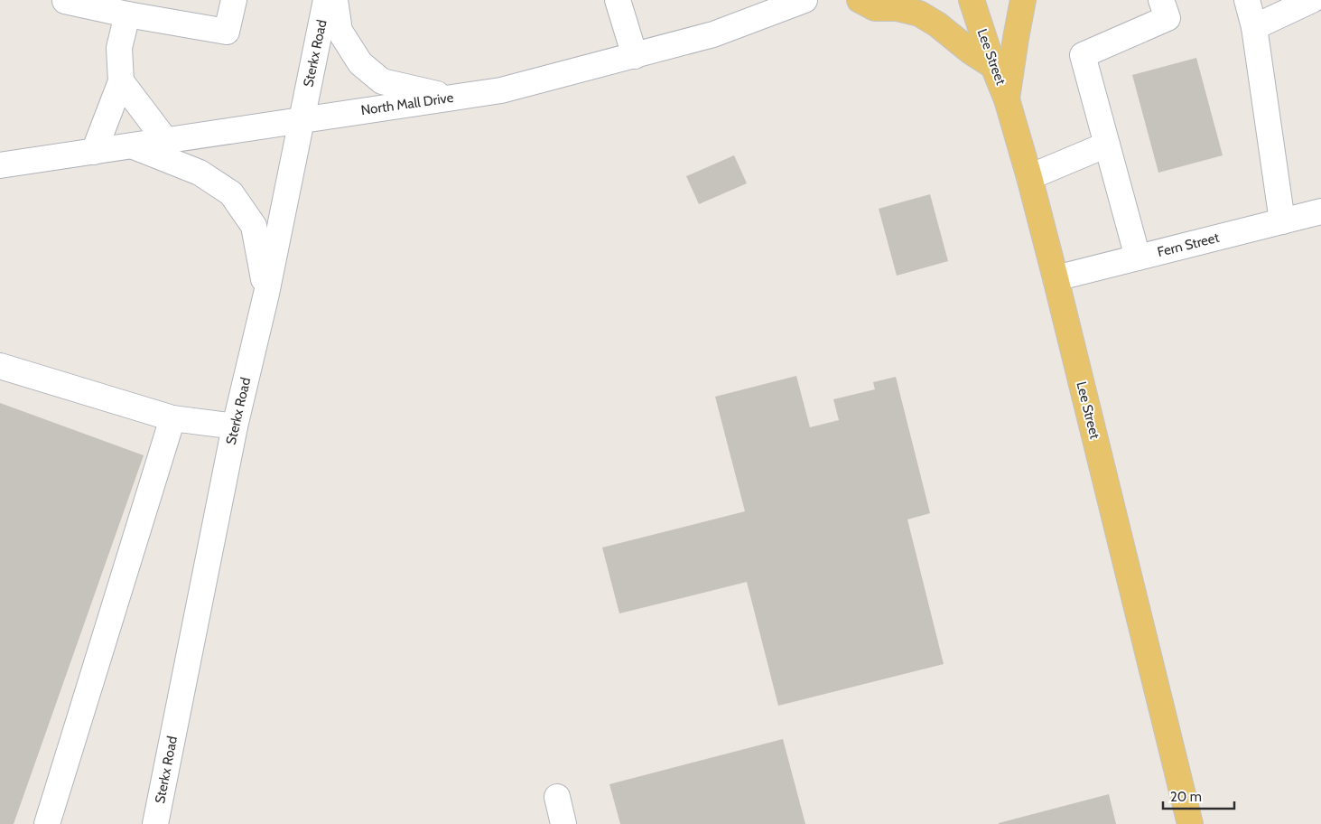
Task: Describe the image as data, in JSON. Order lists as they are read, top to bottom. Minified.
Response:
{"streets":{"main road":["Lee Street"],"street":["Sterkx Road","North Mall Drive","Fern Street"]},"crossings":[["Sterkx Road","North Mall Drive"],["Lee Street","Fern Street"]],"scale_bar":"20 m"}
